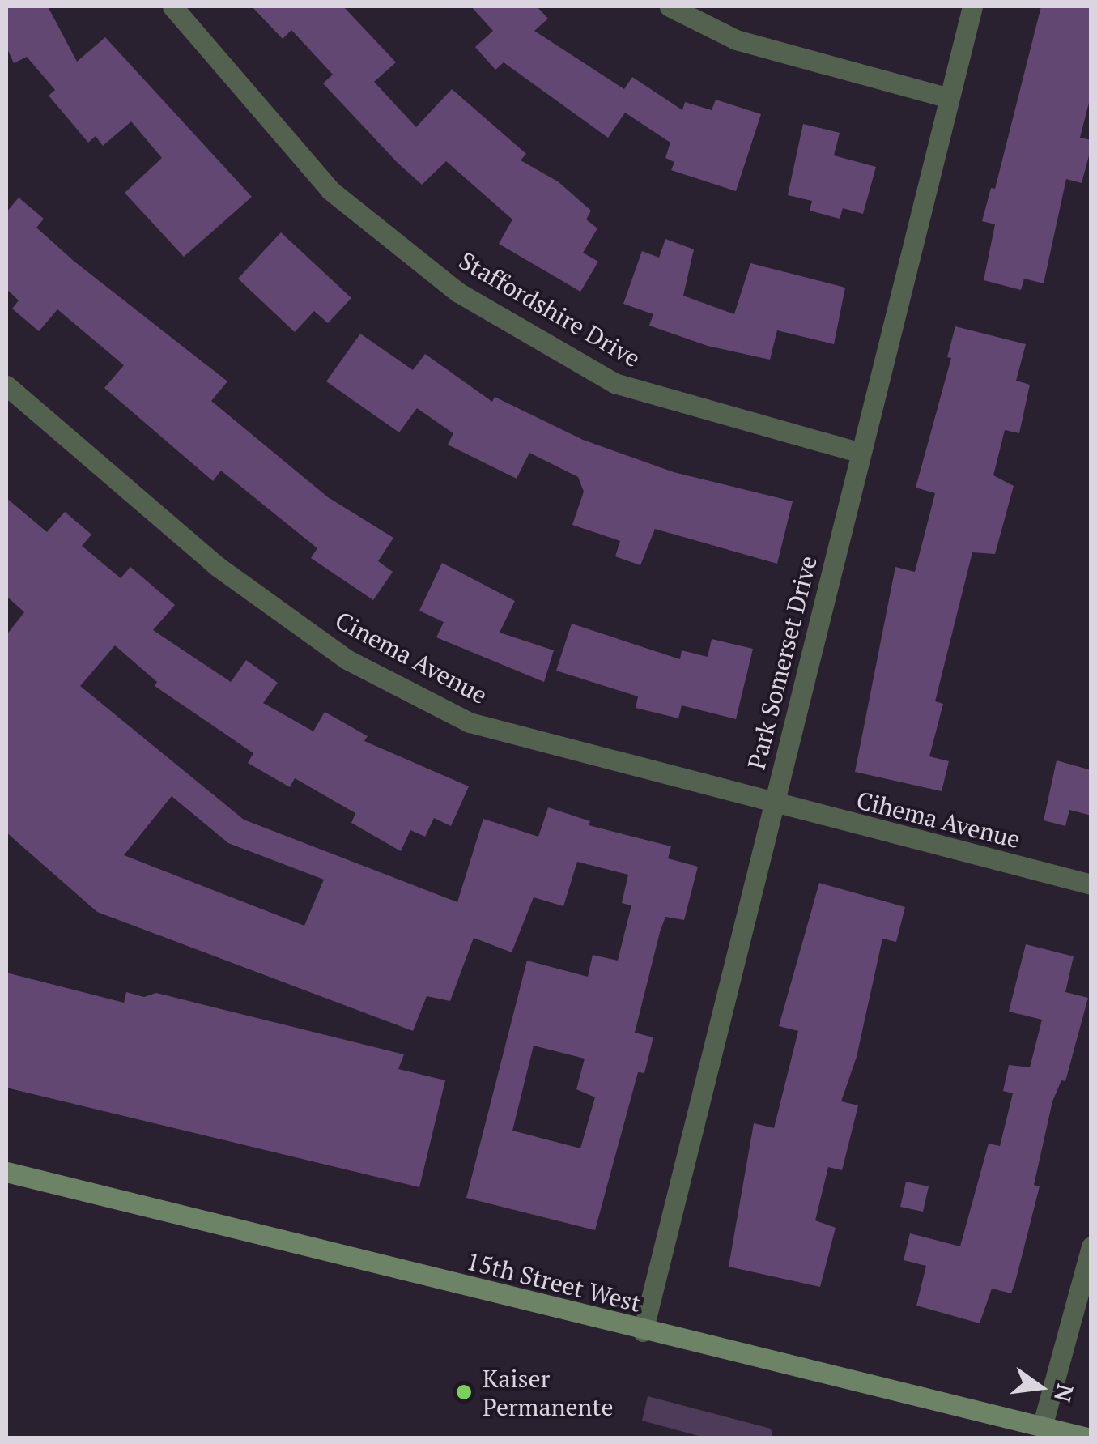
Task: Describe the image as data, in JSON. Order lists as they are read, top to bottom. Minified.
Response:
{"streets":{"street":["Staffordshire Drive","Cinema Avenue","Park Somerset Drive","Cihema Avenue","15th Street West"]},"crossings":[["Staffordshire Drive","Park Somerset Drive"],["Cinema Avenue","Park Somerset Drive"],["Cinema Avenue","Cihema Avenue"],["Park Somerset Drive","Cihema Avenue"],["Park Somerset Drive","15th Street West"]],"places":["Kaiser Permanente"],"north":"right"}
